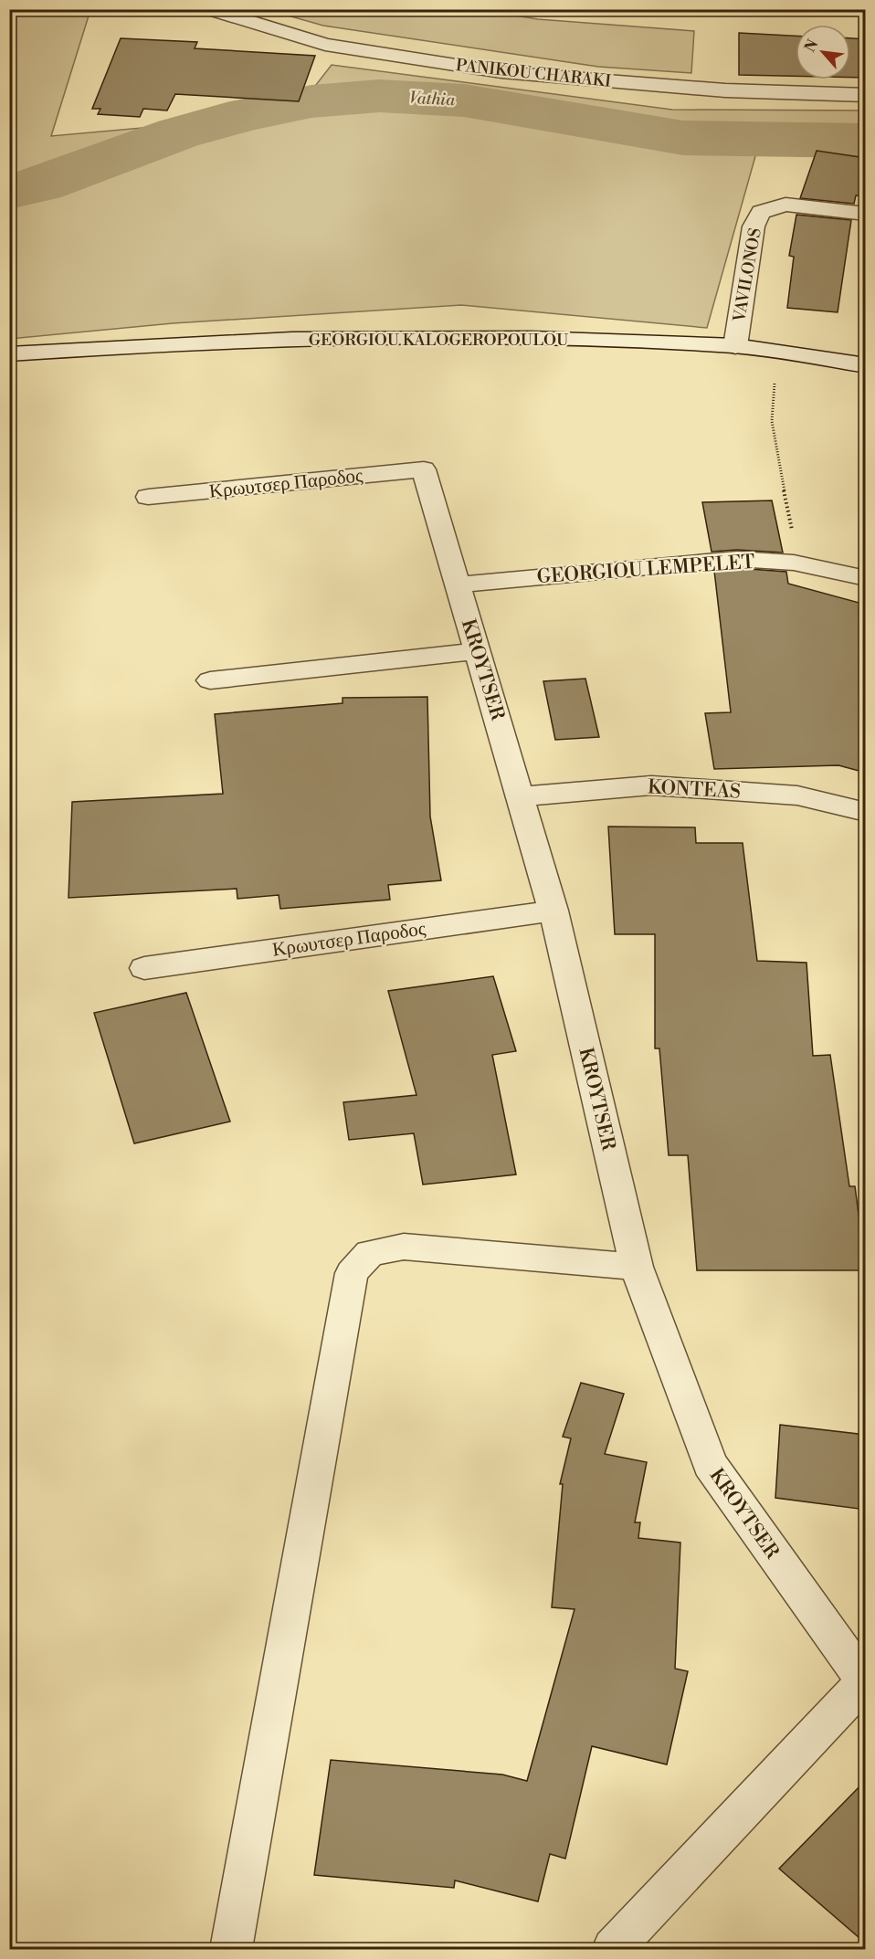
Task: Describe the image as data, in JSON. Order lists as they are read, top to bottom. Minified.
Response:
{"streets":{"street":["PANIKOU CHARAKI","VAVILONOS","GEORGIOU KALOGEROPOULOU","Κρωυτσερ Παροδος","GEORGIOU LEMPELET","KROYTSER","KONTEAS"]},"crossings":[["VAVILONOS","GEORGIOU KALOGEROPOULOU"],["Κρωυτσερ Παροδος","KROYTSER"],["GEORGIOU LEMPELET","KROYTSER"],["KROYTSER","KONTEAS"]],"water":["Vathia"],"north":"top left"}
